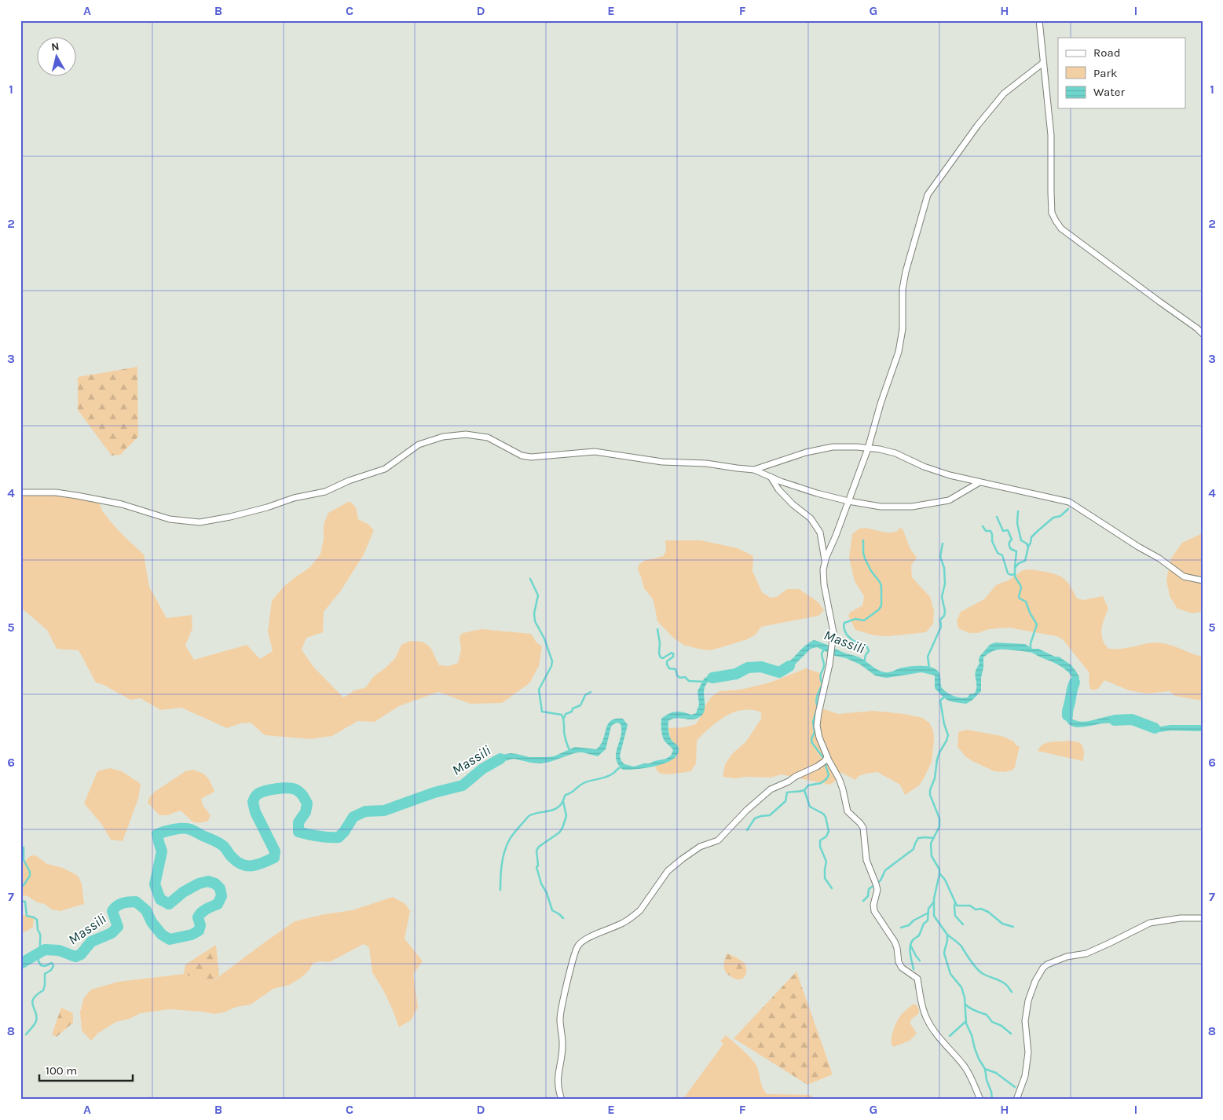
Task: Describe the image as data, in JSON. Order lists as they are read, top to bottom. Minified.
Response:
{"water":["Massili"],"legend":["Road","Park","Water"],"scale_bar":"100 m","north":"top","grid":{"columns":["A","B","C","D","E","F","G","H","I"],"rows":["1","2","3","4","5","6","7","8"]}}
